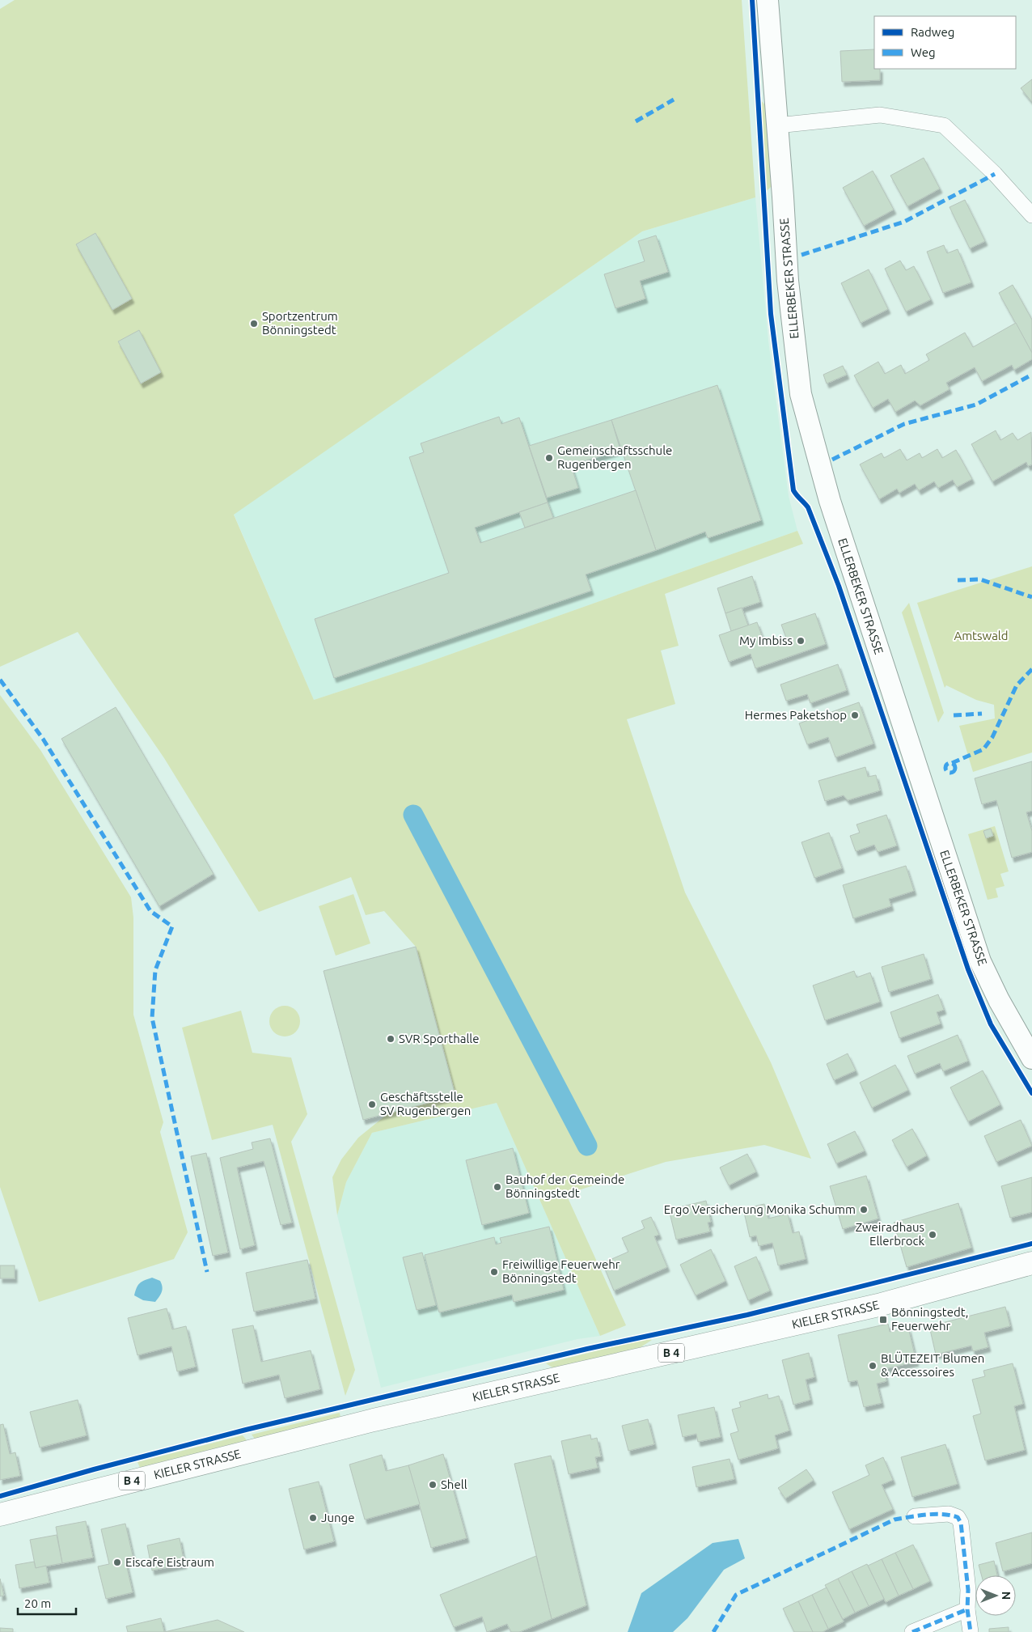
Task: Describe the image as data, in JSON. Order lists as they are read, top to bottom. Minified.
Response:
{"streets":{"main road":["ELLERBEKER STRASSE","KIELER STRASSE","B 4"]},"parks":["Amtswald"],"places":{"other":["Sportzentrum Bönningstedt","Gemeinschaftsschule Rugenbergen","My Imbiss","Hermes Paketshop","SVR Sporthalle","Geschäftsstelle SV Rugenbergen","Bauhof der Gemeinde Bönningstedt","Ergo Versicherung Monika Schumm","Zweiradhaus Ellerbrock","Freiwillige Feuerwehr Bönningstedt","BLÜTEZEIT Blumen & Accessoires","Shell","Junge","Eiscafe Eistraum"],"transit":["Bönningstedt, Feuerwehr"]},"legend":["Radweg","Weg"],"scale_bar":"20 m","north":"right"}
